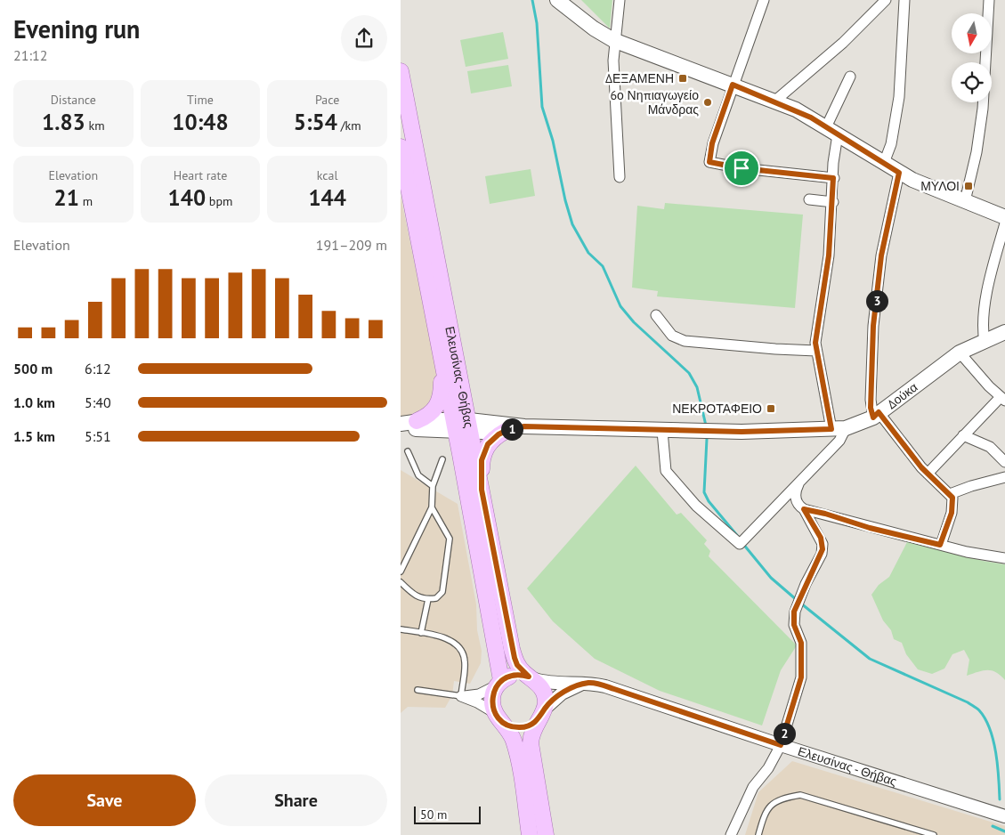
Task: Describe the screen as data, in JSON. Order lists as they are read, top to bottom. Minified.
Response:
{"streets":{"main road":["Ελευσίνας - Θήβας","Δούκα"]},"crossings":[["Ελευσίνας - Θήβας","Δούκα"]],"places":{"transit":["ΔΕΞΑΜΕΝΗ","ΜΥΛΟΙ","ΝΕΚΡΟΤΑΦΕΙΟ"],"other":["6ο Νηπιαγωγείο Μάνδρας"]},"scale_bar":"50 m","north":"bottom","page":{"heading":["Evening run","21:12"],"stats":[["Distance","1.83 km"],["Time","10:48"],["Pace","5:54 /km"],["Elevation","21 m"],["Heart rate","140 bpm"],["kcal","144"]],"chart":["Elevation","191–209 m"],"pins":["3","1","2"],"list":[{"name":"500 m","note":"6:12"},{"name":"1.0 km","note":"5:40"},{"name":"1.5 km","note":"5:51"}],"buttons":["Save","Share"],"scale":"50 m"}}
